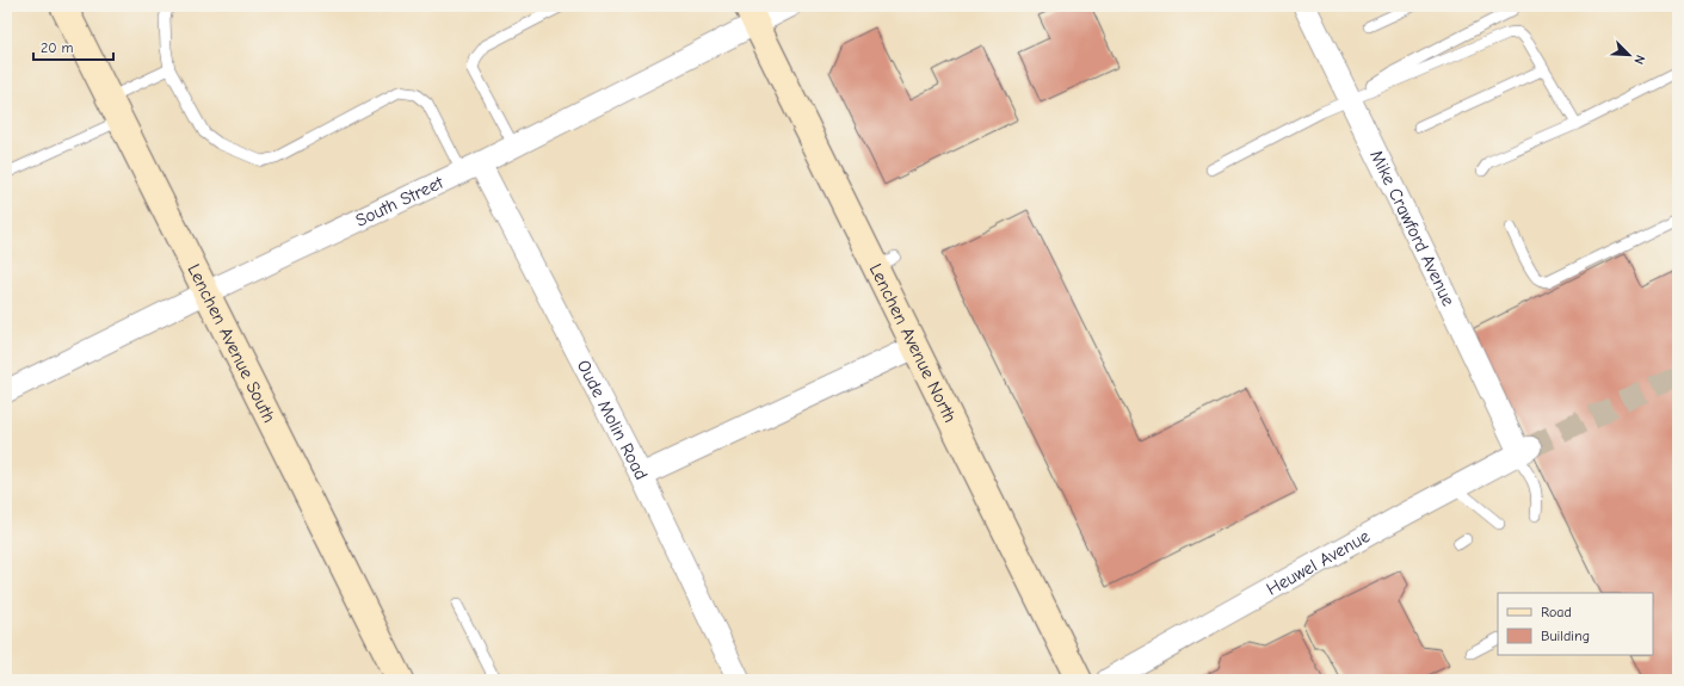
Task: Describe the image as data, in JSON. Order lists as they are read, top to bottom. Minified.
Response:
{"streets":{"main road":["Lenchen Avenue South","Lenchen Avenue North"],"street":["South Street","Mike Crawford Avenue","Oude Molin Road","Heuwel Avenue"]},"crossings":[["South Street","Lenchen Avenue South"],["South Street","Lenchen Avenue North"],["South Street","Oude Molin Road"],["Mike Crawford Avenue","Heuwel Avenue"]],"legend":["Road","Building"],"scale_bar":"20 m","north":"bottom right"}
